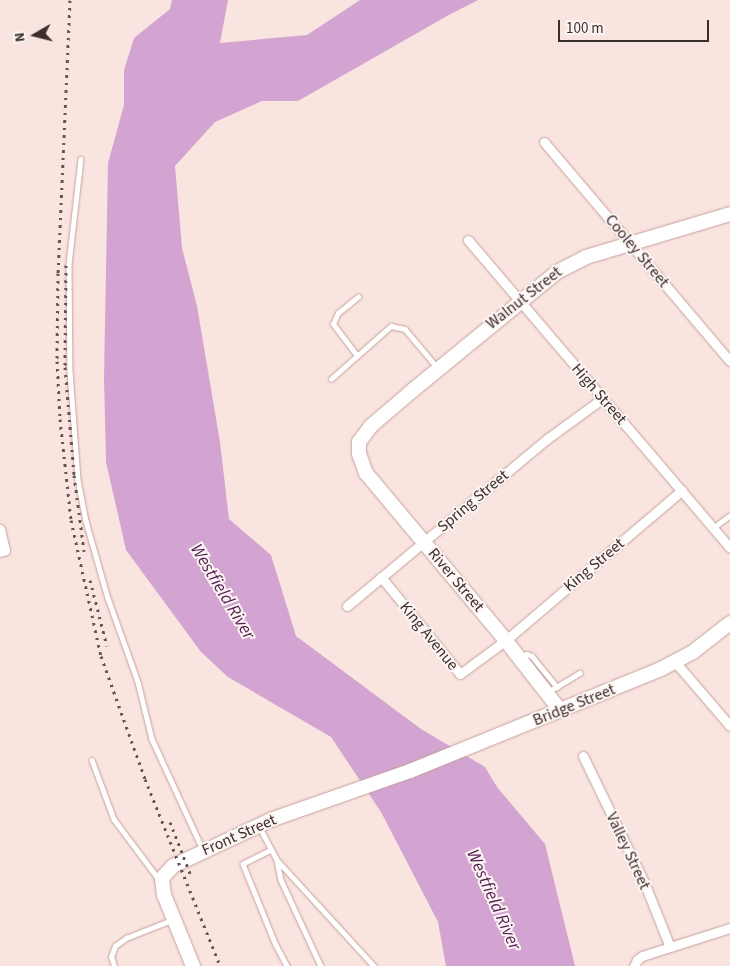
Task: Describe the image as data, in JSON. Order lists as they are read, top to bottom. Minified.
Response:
{"streets":{"street":["Cooley Street","Walnut Street","High Street","Spring Street","King Street","River Street","King Avenue","Bridge Street","Front Street","Valley Street"]},"crossings":[["Cooley Street","Walnut Street"],["Walnut Street","High Street"],["Walnut Street","River Street"],["High Street","Spring Street"],["High Street","King Street"],["Spring Street","River Street"],["Spring Street","King Avenue"],["King Street","River Street"],["King Street","King Avenue"],["River Street","King Avenue"],["River Street","Bridge Street"],["Bridge Street","Front Street"]],"water":["Westfield River"],"scale_bar":"100 m","north":"left"}
